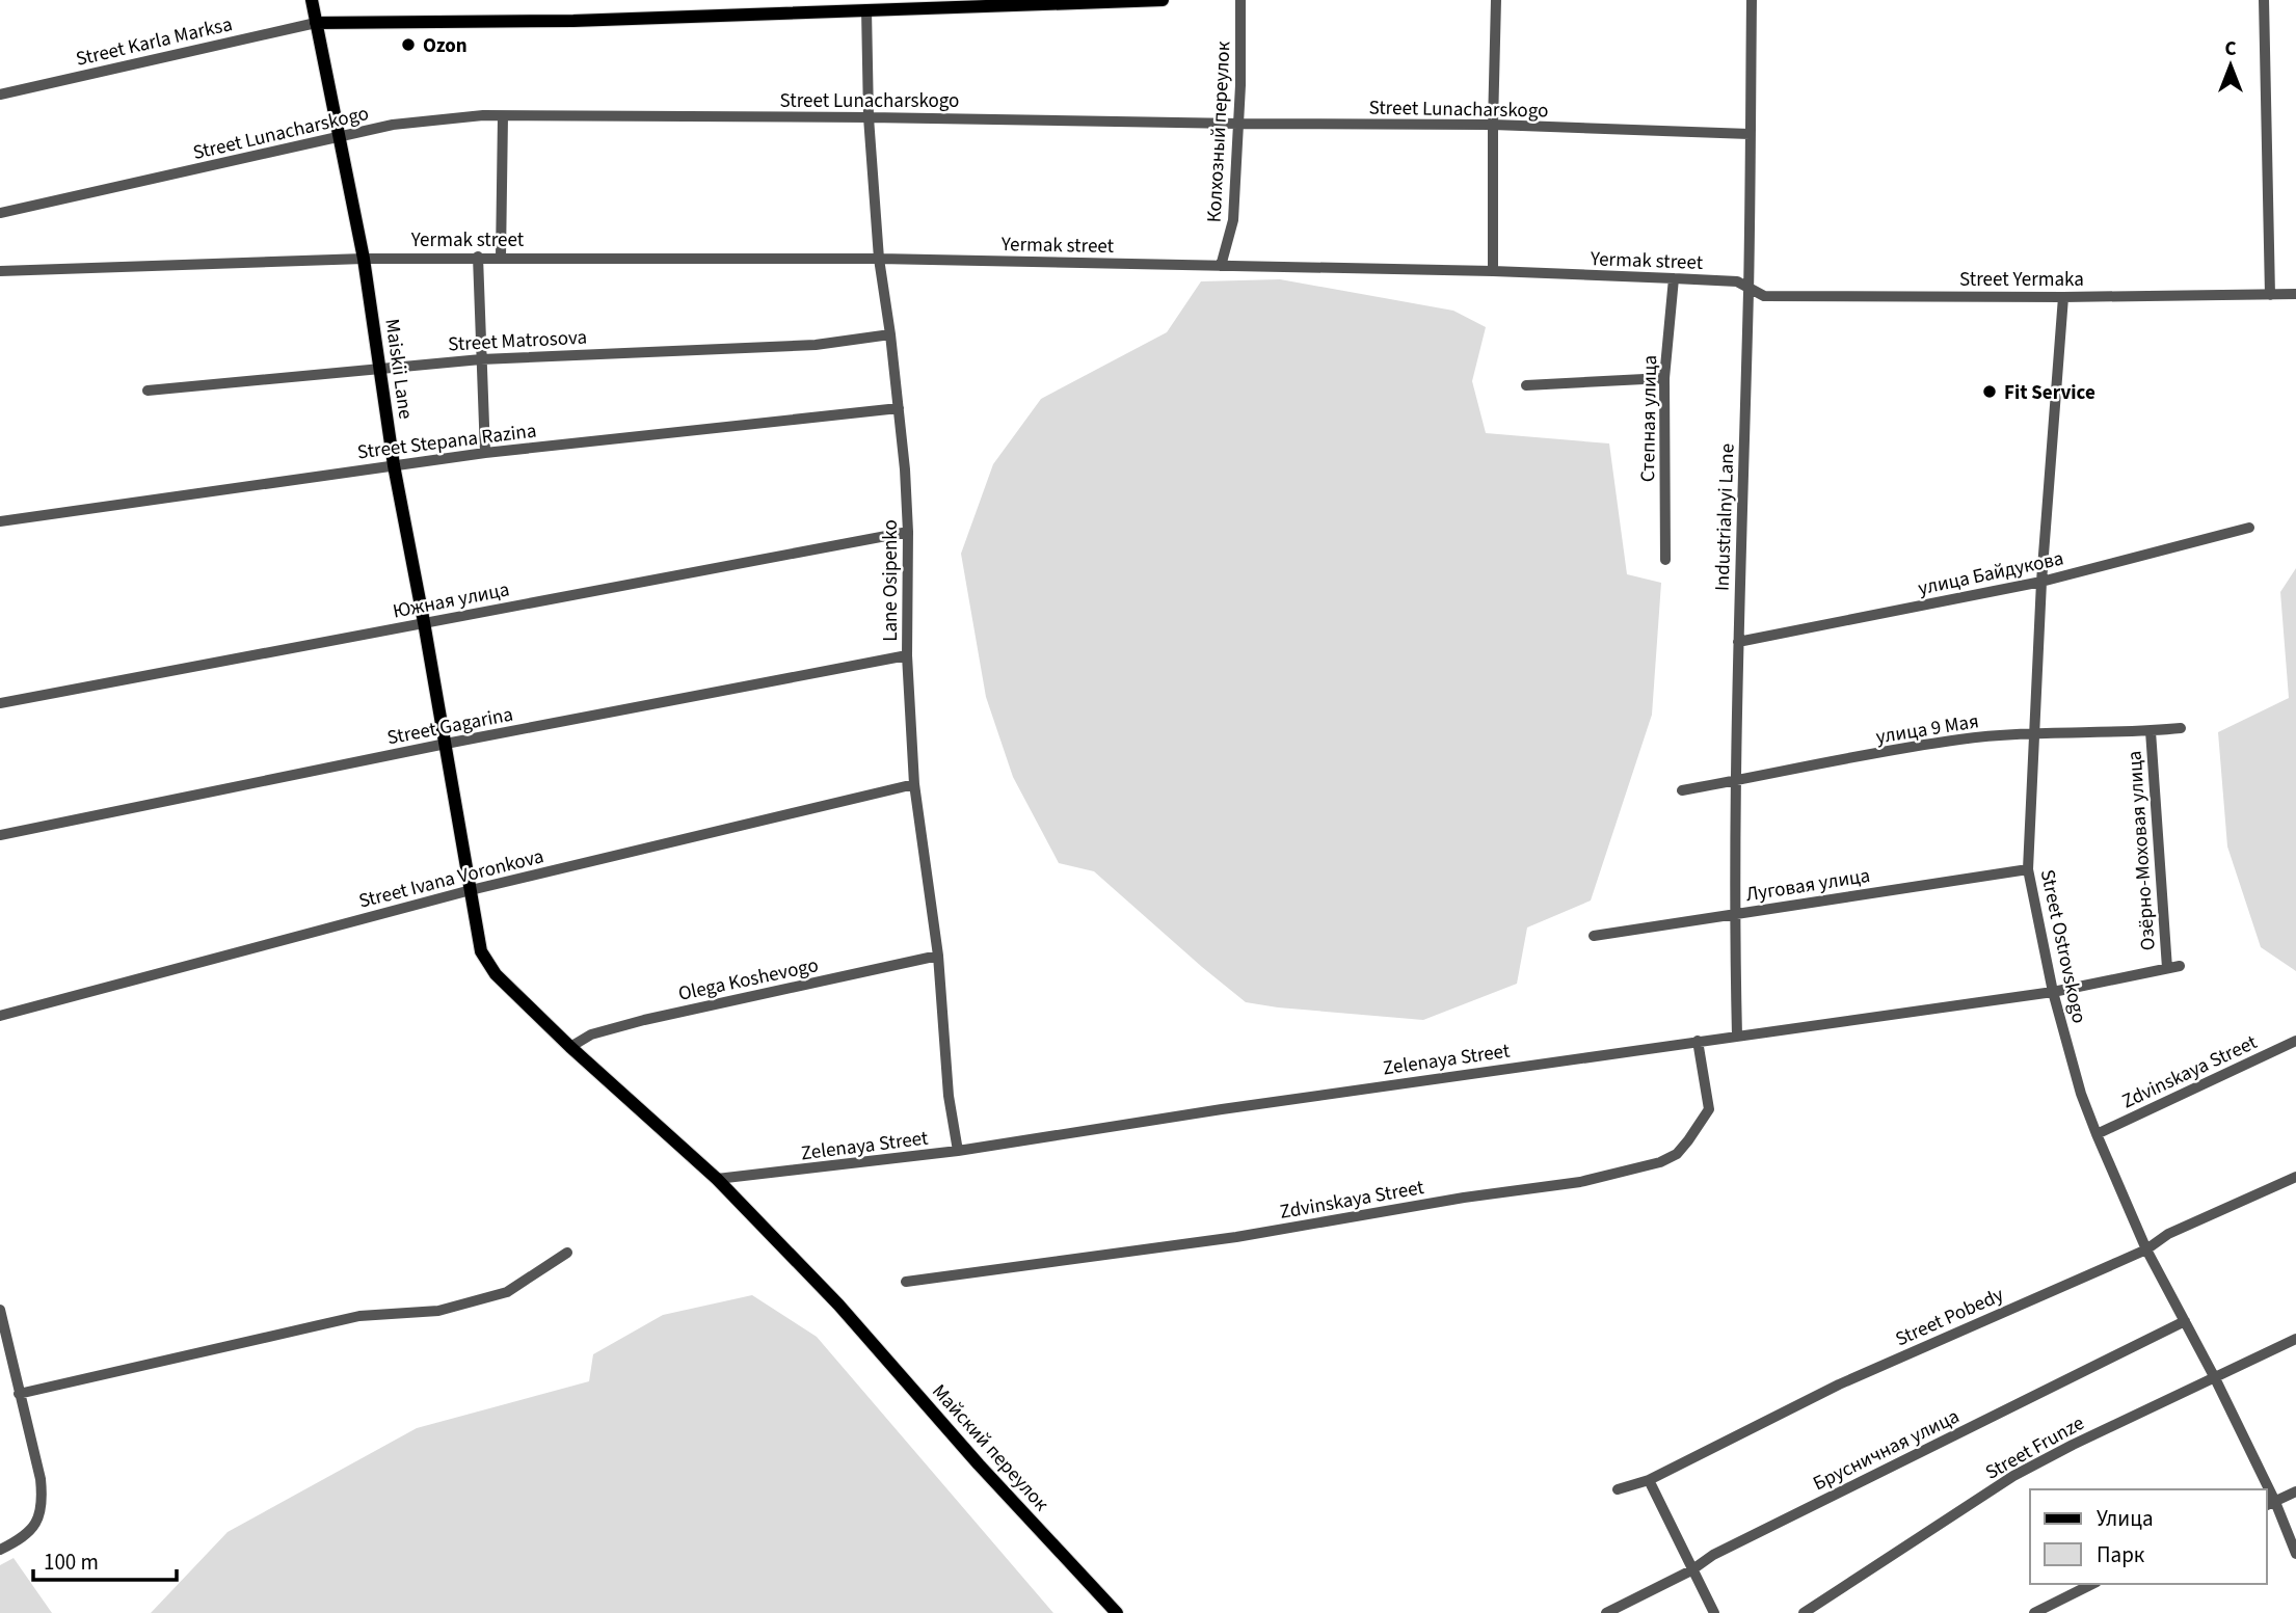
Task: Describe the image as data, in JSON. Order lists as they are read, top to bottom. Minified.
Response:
{"streets":{"main road":["Maiskii Lane","Майский переулок"],"street":["Street Karla Marksa","Street Lunacharskogo","Колхозный переулок","Yermak street","Street Yermaka","Street Matrosova","Степная улица","Street Stepana Razina","Industrialnyi Lane","улица Байдукова","Lane Osipenko","Южная улица","Street Gagarina","улица 9 Мая","Озёрно-Моховая улица","Street Ivana Voronkova","Луговая улица","Street Ostrovskogo","Olega Koshevogo","Zelenaya Street","Zdvinskaya Street","Street Pobedy","Street Frunze","Брусничная улица"]},"crossings":[["Street Karla Marksa","Maiskii Lane"],["Street Lunacharskogo","Колхозный переулок"],["Street Lunacharskogo","Maiskii Lane"],["Street Lunacharskogo","Industrialnyi Lane"],["Street Lunacharskogo","Lane Osipenko"],["Колхозный переулок","Yermak street"],["Yermak street","Street Yermaka"],["Yermak street","Maiskii Lane"],["Yermak street","Степная улица"],["Yermak street","Industrialnyi Lane"],["Yermak street","Lane Osipenko"],["Street Yermaka","Industrialnyi Lane"],["Street Yermaka","Street Ostrovskogo"],["Street Matrosova","Maiskii Lane"],["Street Matrosova","Lane Osipenko"],["Maiskii Lane","Street Stepana Razina"],["Maiskii Lane","Южная улица"],["Maiskii Lane","Street Gagarina"],["Maiskii Lane","Street Ivana Voronkova"],["Maiskii Lane","Olega Koshevogo"],["Maiskii Lane","Майский переулок"],["Street Stepana Razina","Lane Osipenko"],["Industrialnyi Lane","улица Байдукова"],["Industrialnyi Lane","улица 9 Мая"],["Industrialnyi Lane","Луговая улица"],["Industrialnyi Lane","Zelenaya Street"],["улица Байдукова","Street Ostrovskogo"],["Lane Osipenko","Южная улица"],["Lane Osipenko","Street Gagarina"],["Lane Osipenko","Street Ivana Voronkova"],["Lane Osipenko","Olega Koshevogo"],["Lane Osipenko","Zelenaya Street"],["улица 9 Мая","Озёрно-Моховая улица"],["улица 9 Мая","Street Ostrovskogo"],["Озёрно-Моховая улица","Zelenaya Street"],["Луговая улица","Street Ostrovskogo"],["Street Ostrovskogo","Zelenaya Street"],["Street Ostrovskogo","Zdvinskaya Street"],["Street Ostrovskogo","Street Pobedy"],["Street Ostrovskogo","Street Frunze"],["Street Ostrovskogo","Брусничная улица"],["Olega Koshevogo","Майский переулок"],["Zelenaya Street","Zdvinskaya Street"],["Zelenaya Street","Майский переулок"]],"places":["Ozon","Fit Service"],"legend":["Улица","Парк"],"scale_bar":"100 m","north":"top"}
